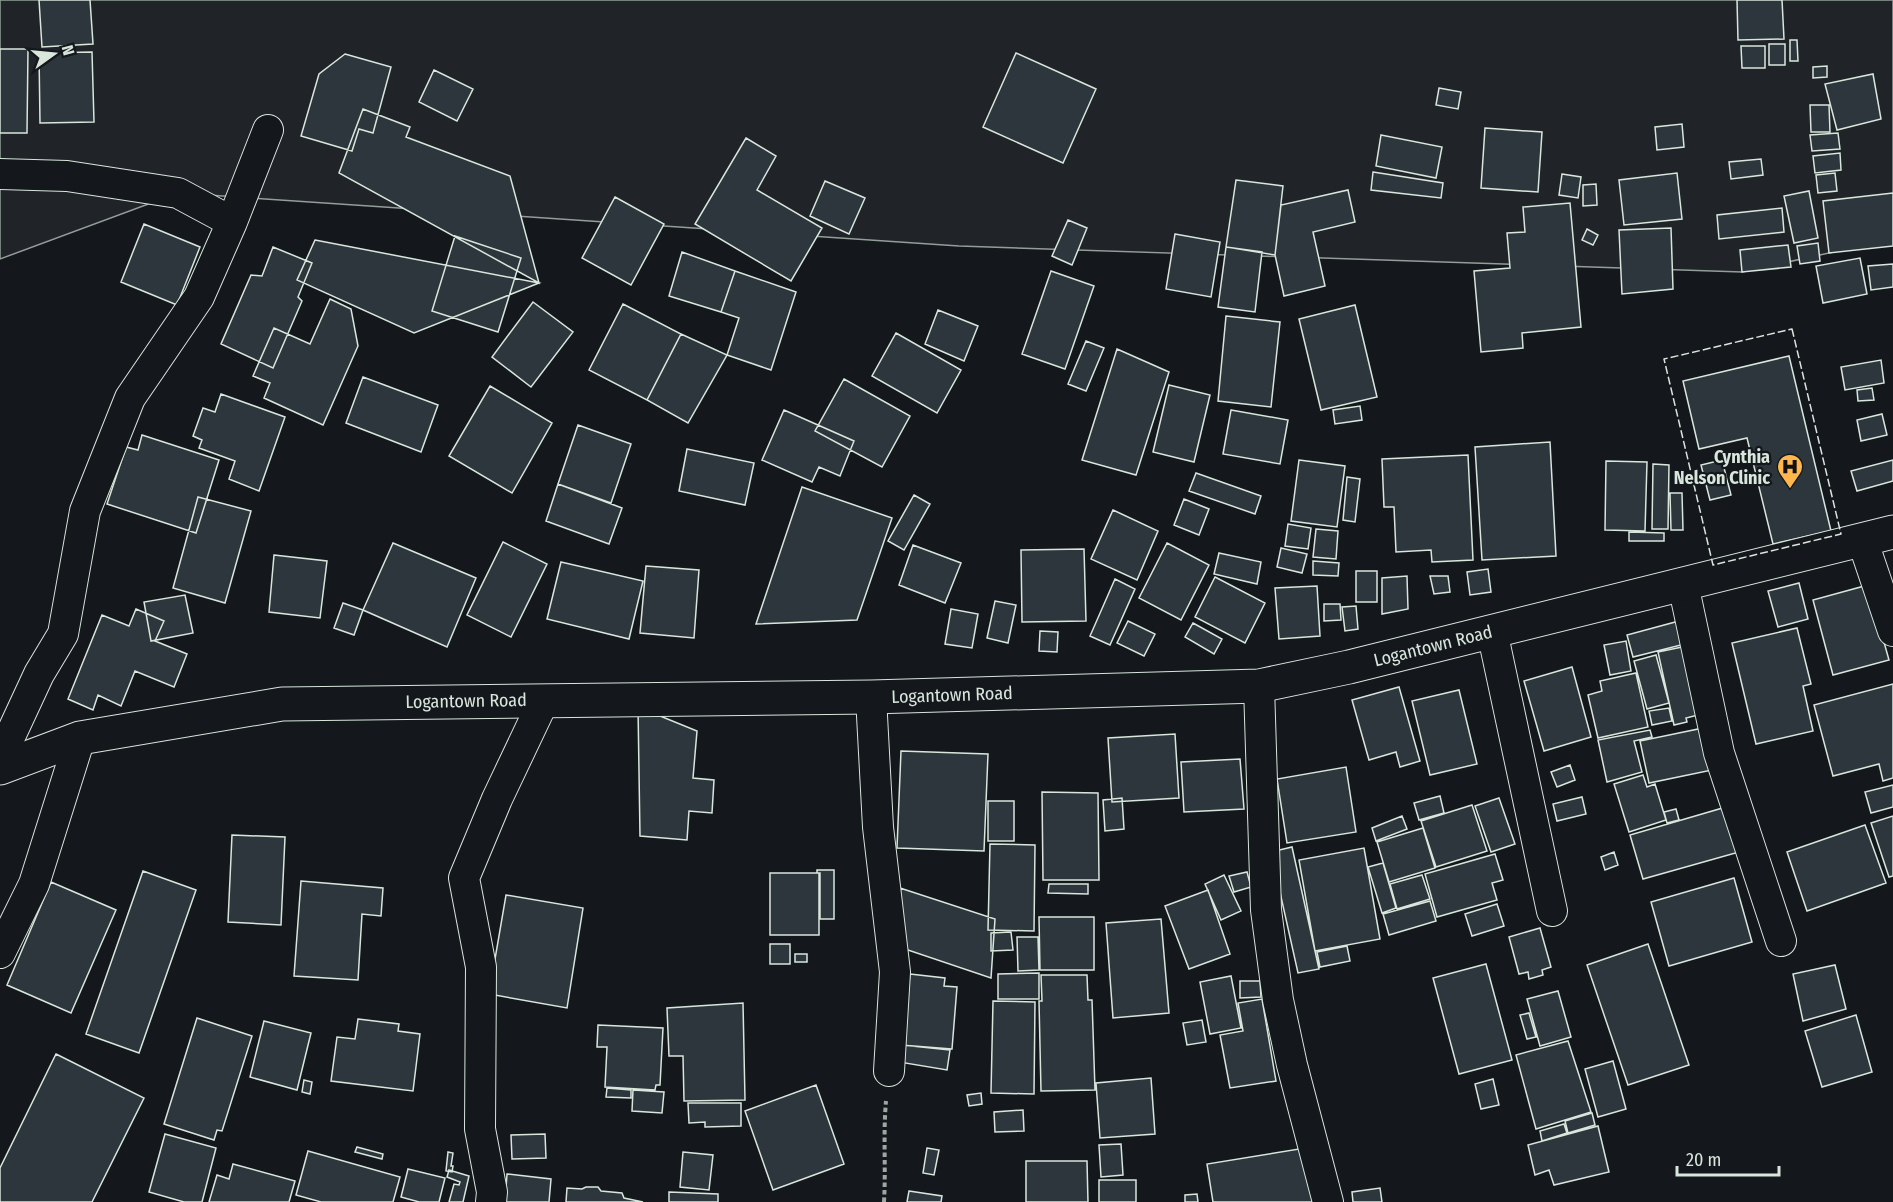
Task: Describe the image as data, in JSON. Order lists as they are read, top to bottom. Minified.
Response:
{"streets":{"street":["Logantown Road"]},"places":{"hospital":["Cynthia Nelson Clinic"]},"scale_bar":"20 m","north":"right"}
